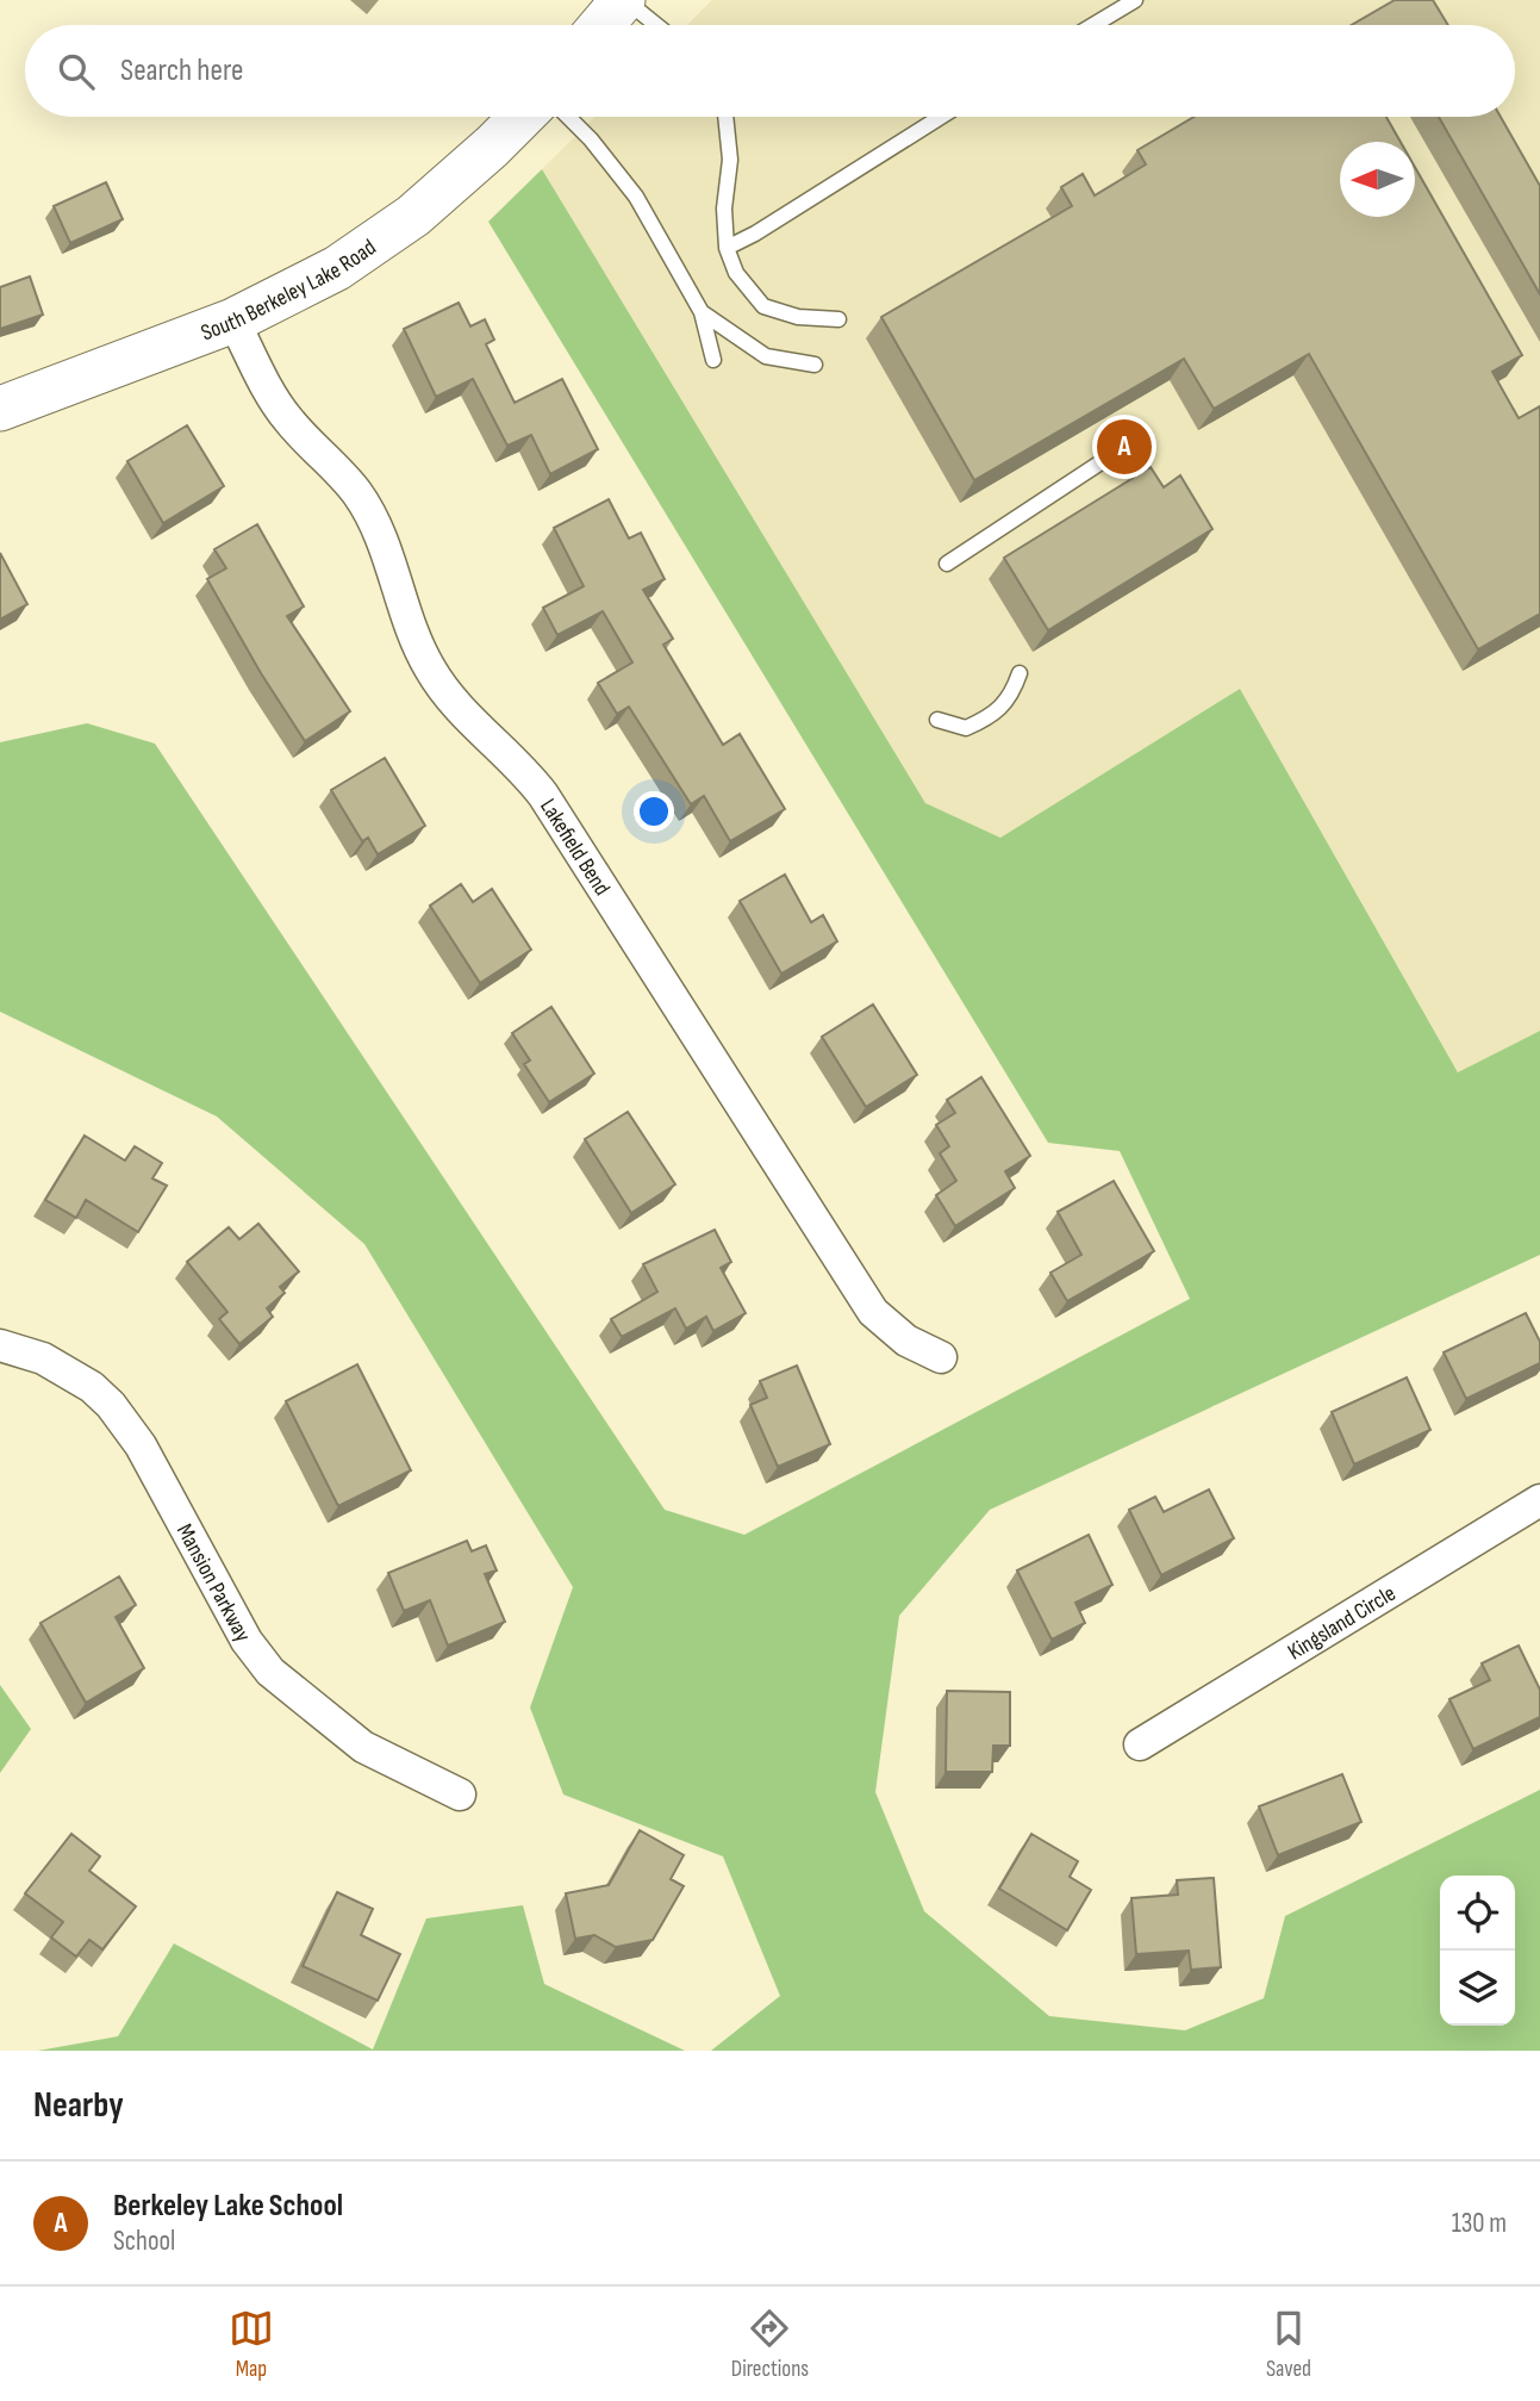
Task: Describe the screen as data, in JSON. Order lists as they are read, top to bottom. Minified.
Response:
{"streets":{"street":["South Berkeley Lake Road","Lakefield Bend","Mansion Parkway","Kingsland Circle"]},"crossings":[["South Berkeley Lake Road","Lakefield Bend"]],"north":"left","page":{"search":"Search here","pins":"A","heading":"Nearby","list":[{"mark":"A","name":"Berkeley Lake School","note":"School","value":"130 m"}],"nav":["Map","Directions","Saved"]}}
